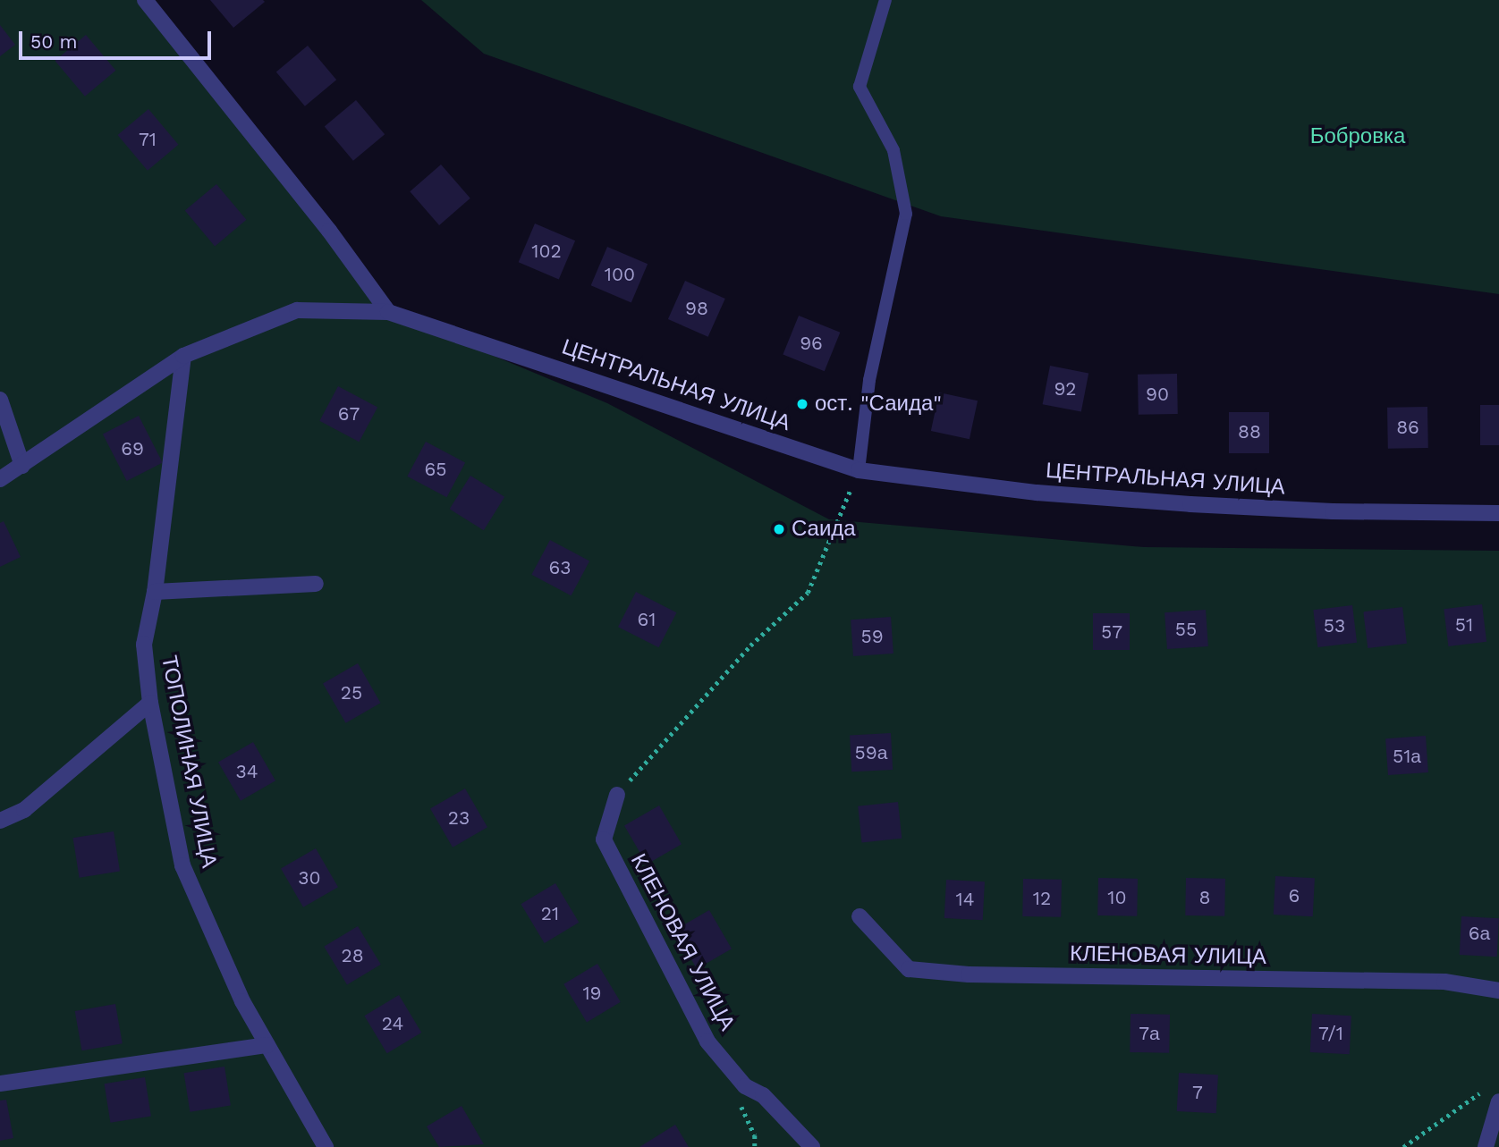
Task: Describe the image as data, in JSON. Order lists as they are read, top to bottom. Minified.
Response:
{"streets":{"street":["ЦЕНТРАЛЬНАЯ УЛИЦА","ТОПОЛИНАЯ УЛИЦА","КЛЕНОВАЯ УЛИЦА"]},"crossings":[["ЦЕНТРАЛЬНАЯ УЛИЦА","ТОПОЛИНАЯ УЛИЦА"]],"parks":["Бобровка"],"places":["ост. \"Саида\"","Саида"],"house_numbers":["71","102","100","98","96","92","90","67","86","88","69","65","63","61","51","53","55","57","59","25","59а","51а","34","23","30","6","10","8","12","14","21","6а","28","19","24","7а","7/1","7"],"scale_bar":"50 m"}
